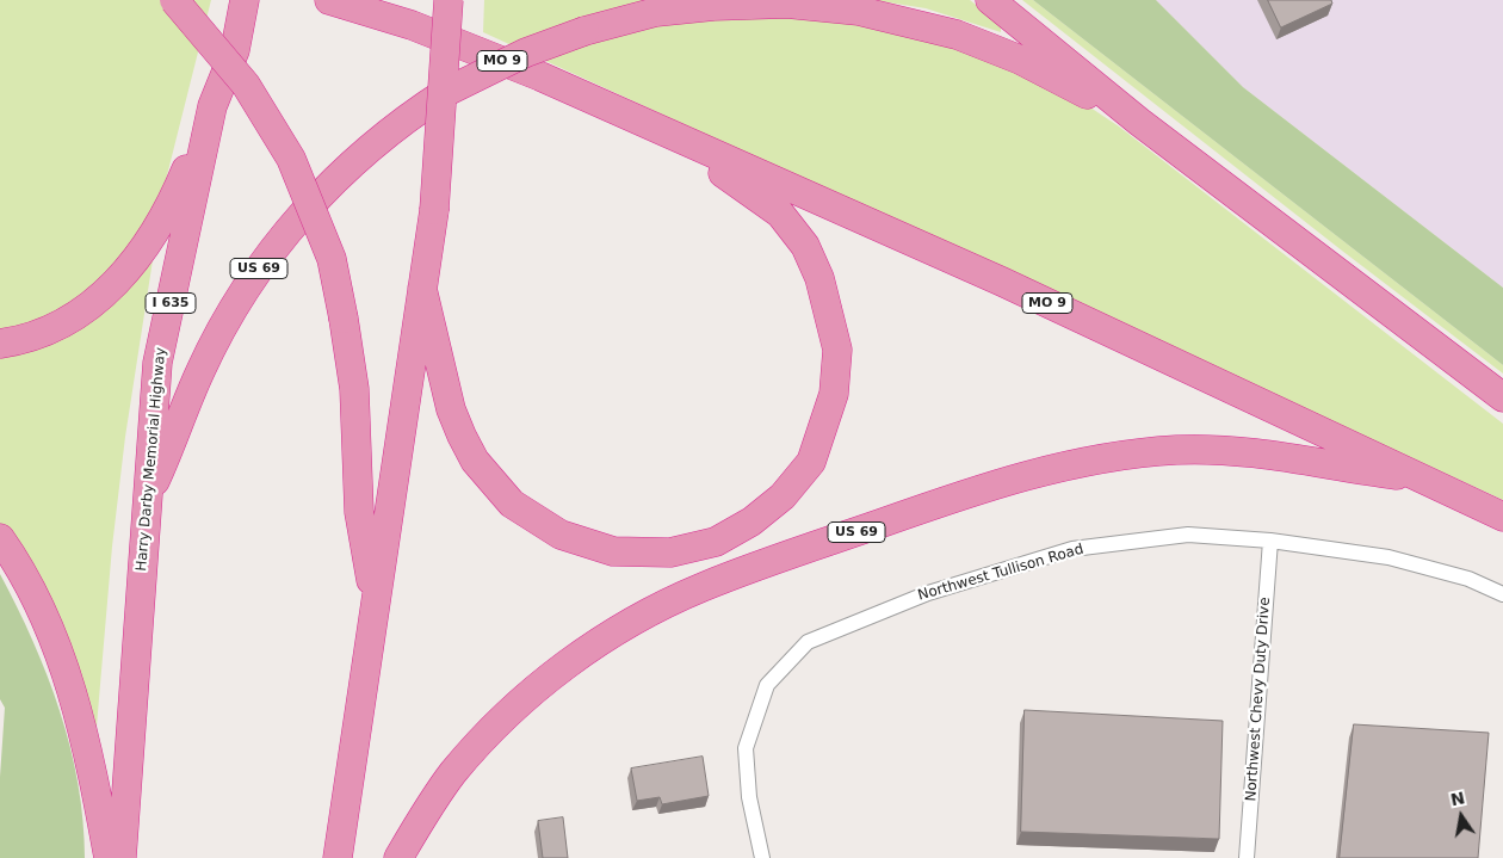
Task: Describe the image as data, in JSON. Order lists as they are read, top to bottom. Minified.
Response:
{"streets":{"highway":["MO 9","US 69","I 635","Harry Darby Memorial Highway"],"street":["Northwest Tullison Road","Northwest Chevy Duty Drive"]},"crossings":[["MO 9","US 69"],["US 69","Harry Darby Memorial Highway"],["Northwest Tullison Road","Northwest Chevy Duty Drive"]],"north":"top"}
